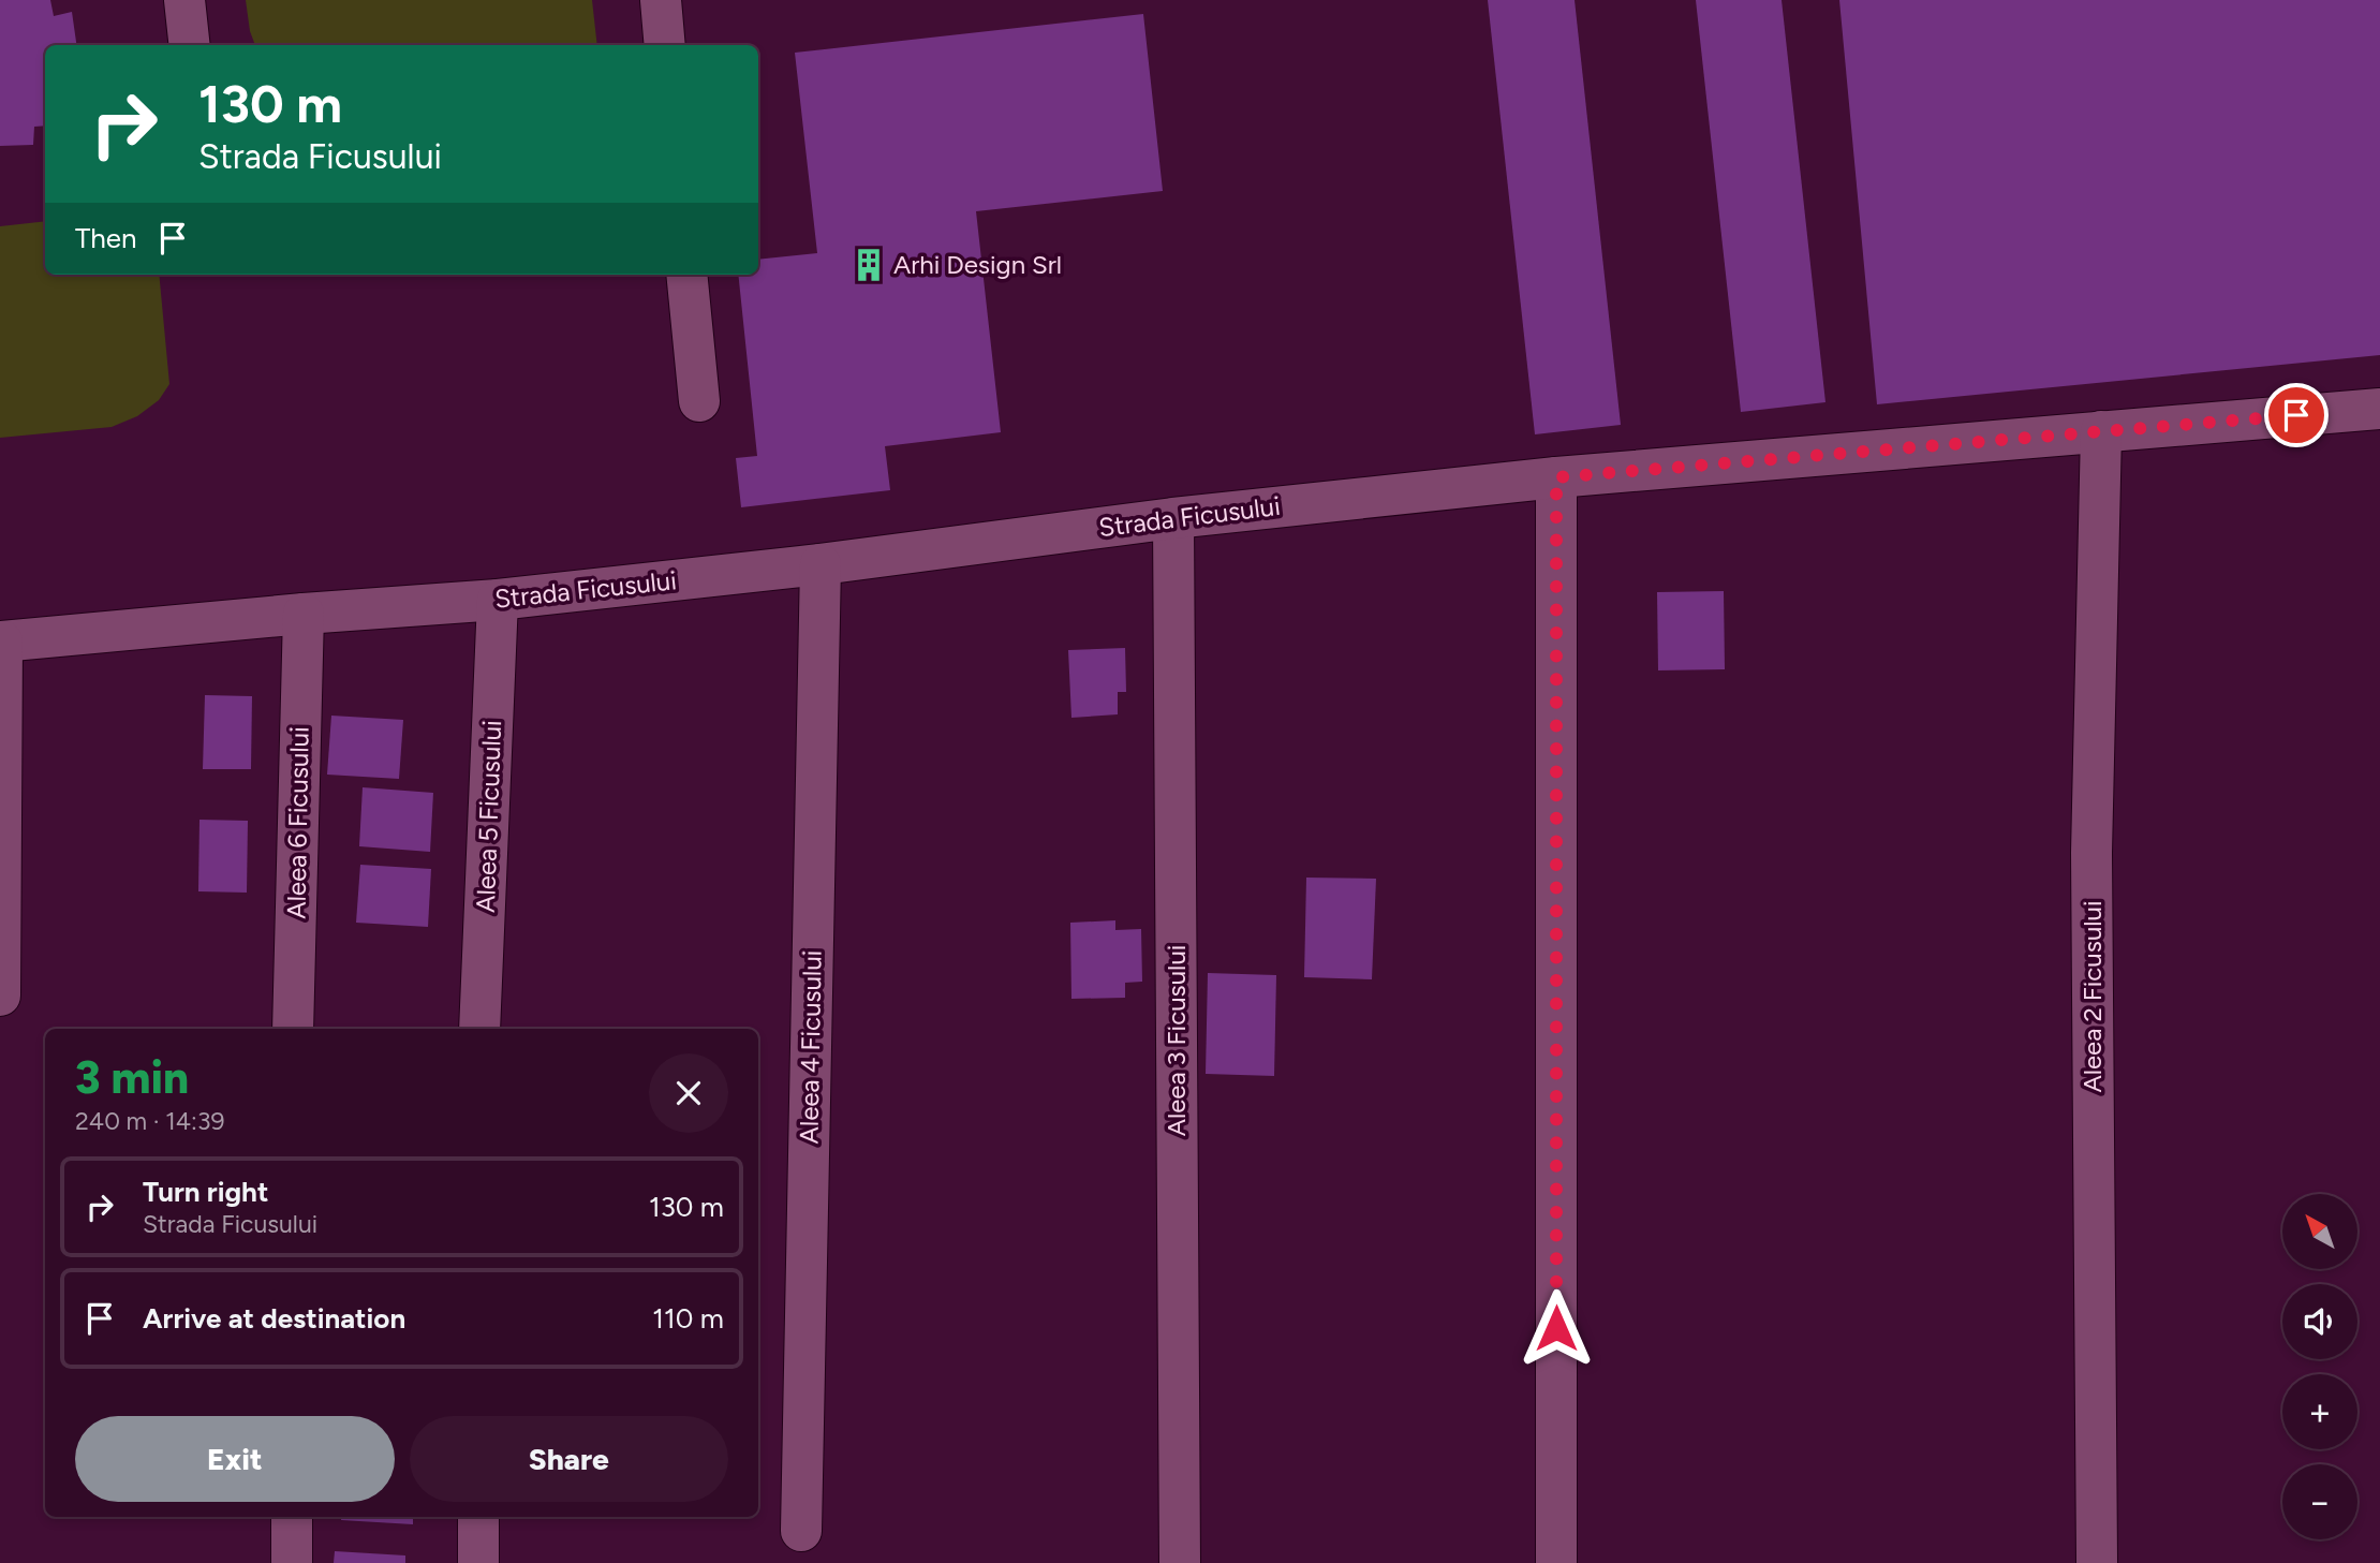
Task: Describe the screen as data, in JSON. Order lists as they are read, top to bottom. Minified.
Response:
{"streets":{"street":["Strada Ficusului","Aleea 5 Ficusului","Aleea 6 Ficusului","Aleea 2 Ficusului","Aleea 3 Ficusului","Aleea 4 Ficusului"]},"crossings":[["Strada Ficusului","Aleea 5 Ficusului"],["Strada Ficusului","Aleea 6 Ficusului"],["Strada Ficusului","Aleea 2 Ficusului"],["Strada Ficusului","Aleea 3 Ficusului"],["Strada Ficusului","Aleea 4 Ficusului"]],"places":{"building":["Arhi Design Srl"]},"north":"top left","page":{"turn":["130 m","Strada Ficusului"],"then":"Then","heading":["3 min","240 m · 14:39"],"list":[{"name":"Turn right","note":"Strada Ficusului","value":"130 m"},{"name":"Arrive at destination","value":"110 m"}],"map_buttons":["+","−"],"buttons":["Exit","Share"]}}
